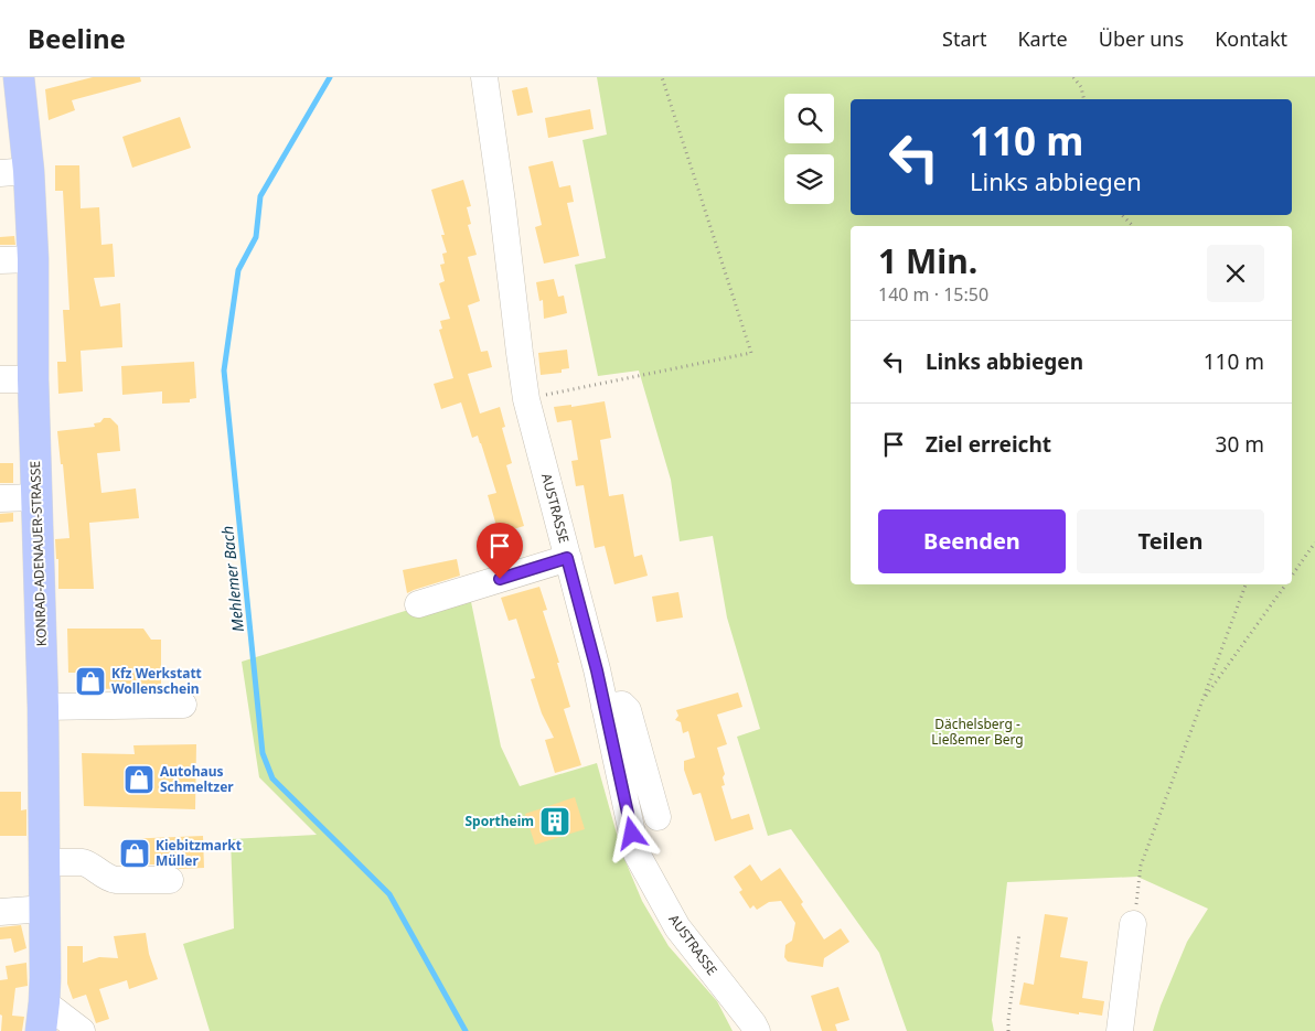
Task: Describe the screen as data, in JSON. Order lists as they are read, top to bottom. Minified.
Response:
{"streets":{"main road":["KONRAD-ADENAUER-STRASSE"],"street":["AUSTRASSE"]},"water":["Mehlemer Bach"],"parks":["Dächelsberg - Ließemer Berg"],"places":{"shop":["Kfz Werkstatt Wollenschein","Autohaus Schmeltzer","Kiebitzmarkt Müller"],"building":["Sportheim"]},"page":{"header":"Beeline","nav":["Start","Karte","Über uns","Kontakt"],"turn":["110 m","Links abbiegen"],"heading":["1 Min.","140 m · 15:50"],"list":[{"name":"Links abbiegen","value":"110 m"},{"name":"Ziel erreicht","value":"30 m"}],"buttons":["Beenden","Teilen"]}}
